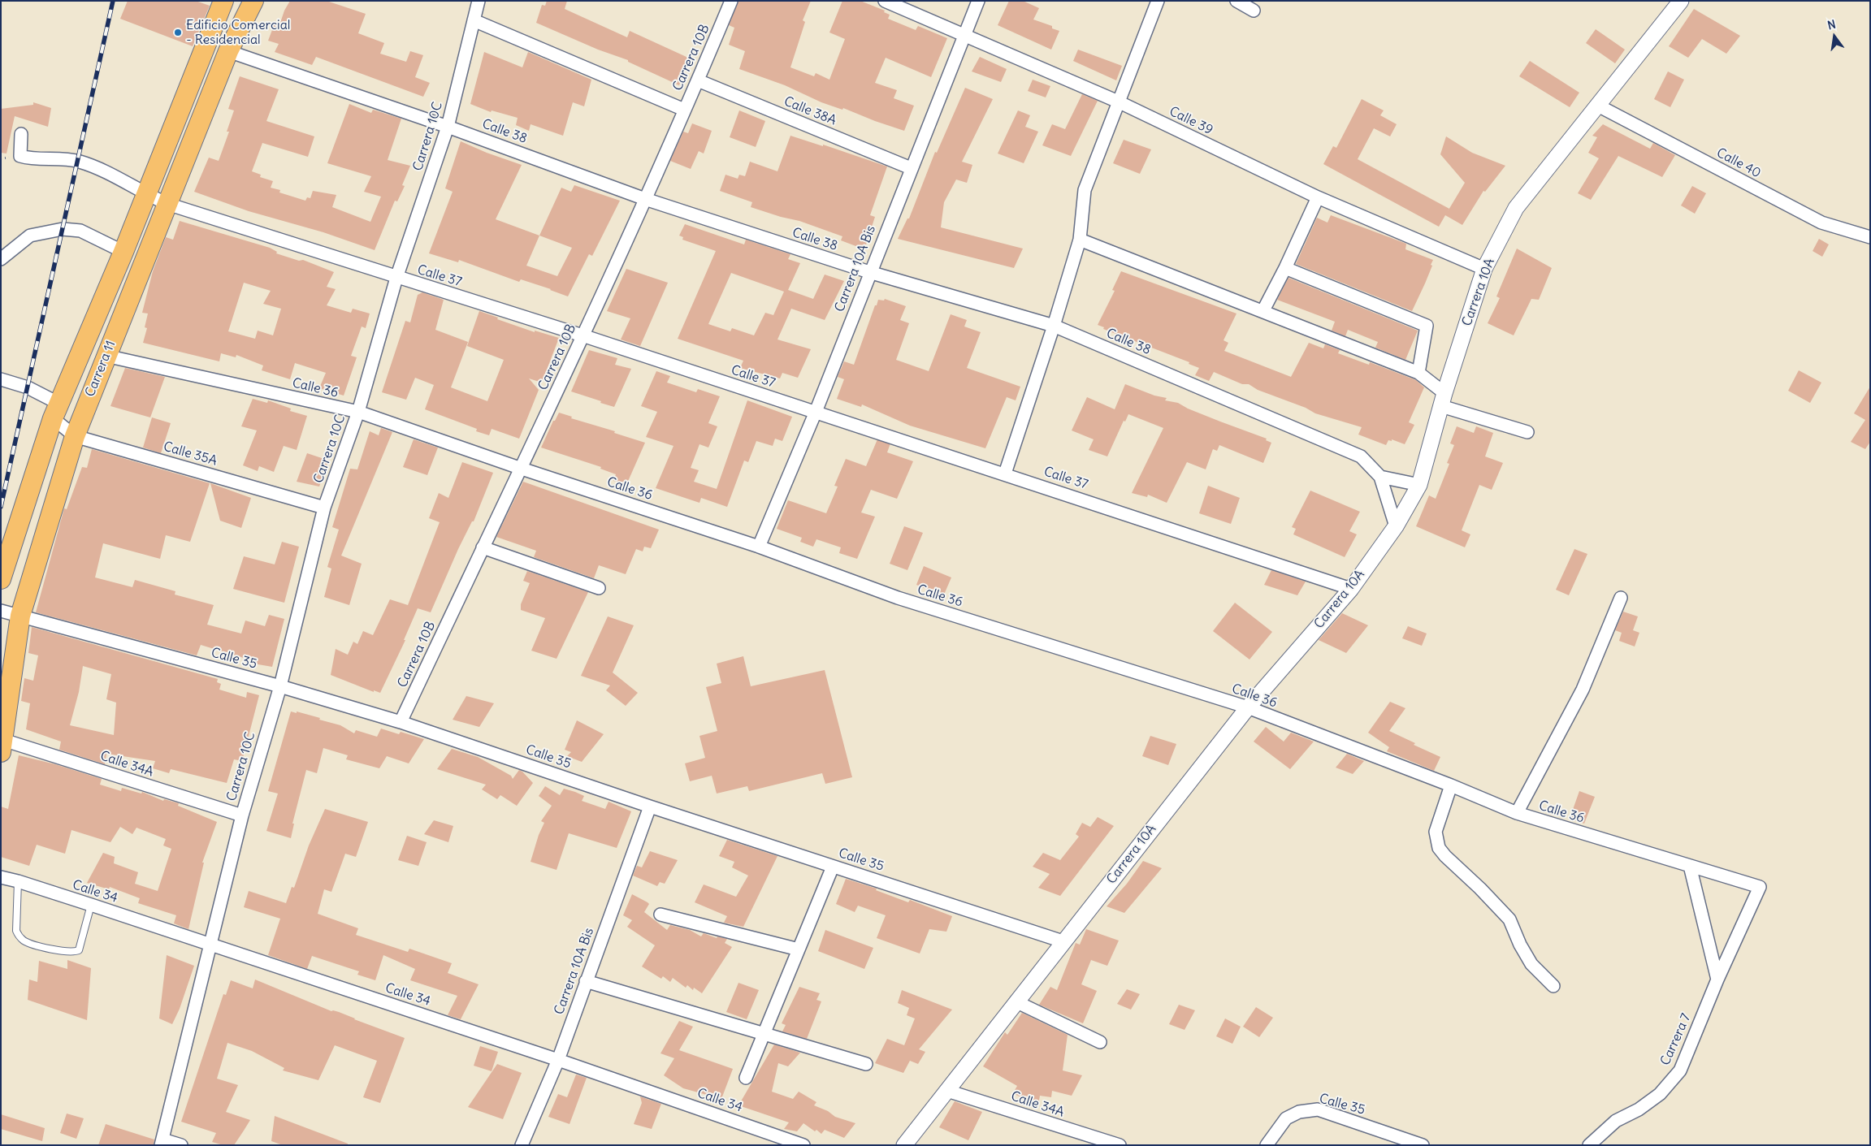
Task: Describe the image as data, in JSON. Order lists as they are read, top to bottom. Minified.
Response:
{"streets":{"main road":["Carrera 11"],"street":["Carrera 10B","Calle 38A","Calle 39","Calle 38","Carrera 10C","Calle 40","Carrera 10A Bis","Calle 37","Carrera 10A","Calle 36","Calle 35A","Calle 35","Calle 34A","Calle 34","Carrera 7"]},"crossings":[["Carrera 10B","Calle 38A"],["Carrera 10B","Calle 38"],["Carrera 10B","Calle 37"],["Carrera 10B","Calle 36"],["Carrera 10B","Calle 35"],["Calle 38A","Carrera 10A Bis"],["Calle 39","Carrera 10A Bis"],["Calle 39","Carrera 10A"],["Calle 38","Carrera 10C"],["Calle 38","Carrera 10A Bis"],["Calle 38","Carrera 11"],["Carrera 10C","Calle 37"],["Carrera 10C","Calle 36"],["Carrera 10C","Calle 35A"],["Carrera 10C","Calle 35"],["Carrera 10C","Calle 34A"],["Carrera 10C","Calle 34"],["Calle 40","Carrera 10A"],["Carrera 10A Bis","Calle 37"],["Carrera 10A Bis","Calle 36"],["Carrera 10A Bis","Calle 35"],["Carrera 10A Bis","Calle 34"],["Calle 37","Carrera 10A"],["Calle 37","Carrera 11"],["Carrera 10A","Calle 36"],["Carrera 10A","Calle 35"],["Carrera 10A","Calle 34A"],["Carrera 11","Calle 36"],["Carrera 11","Calle 35A"],["Carrera 11","Calle 35"],["Carrera 11","Calle 34A"],["Calle 36","Carrera 7"]],"places":["Edificio Comercial - Residencial"],"north":"top"}
